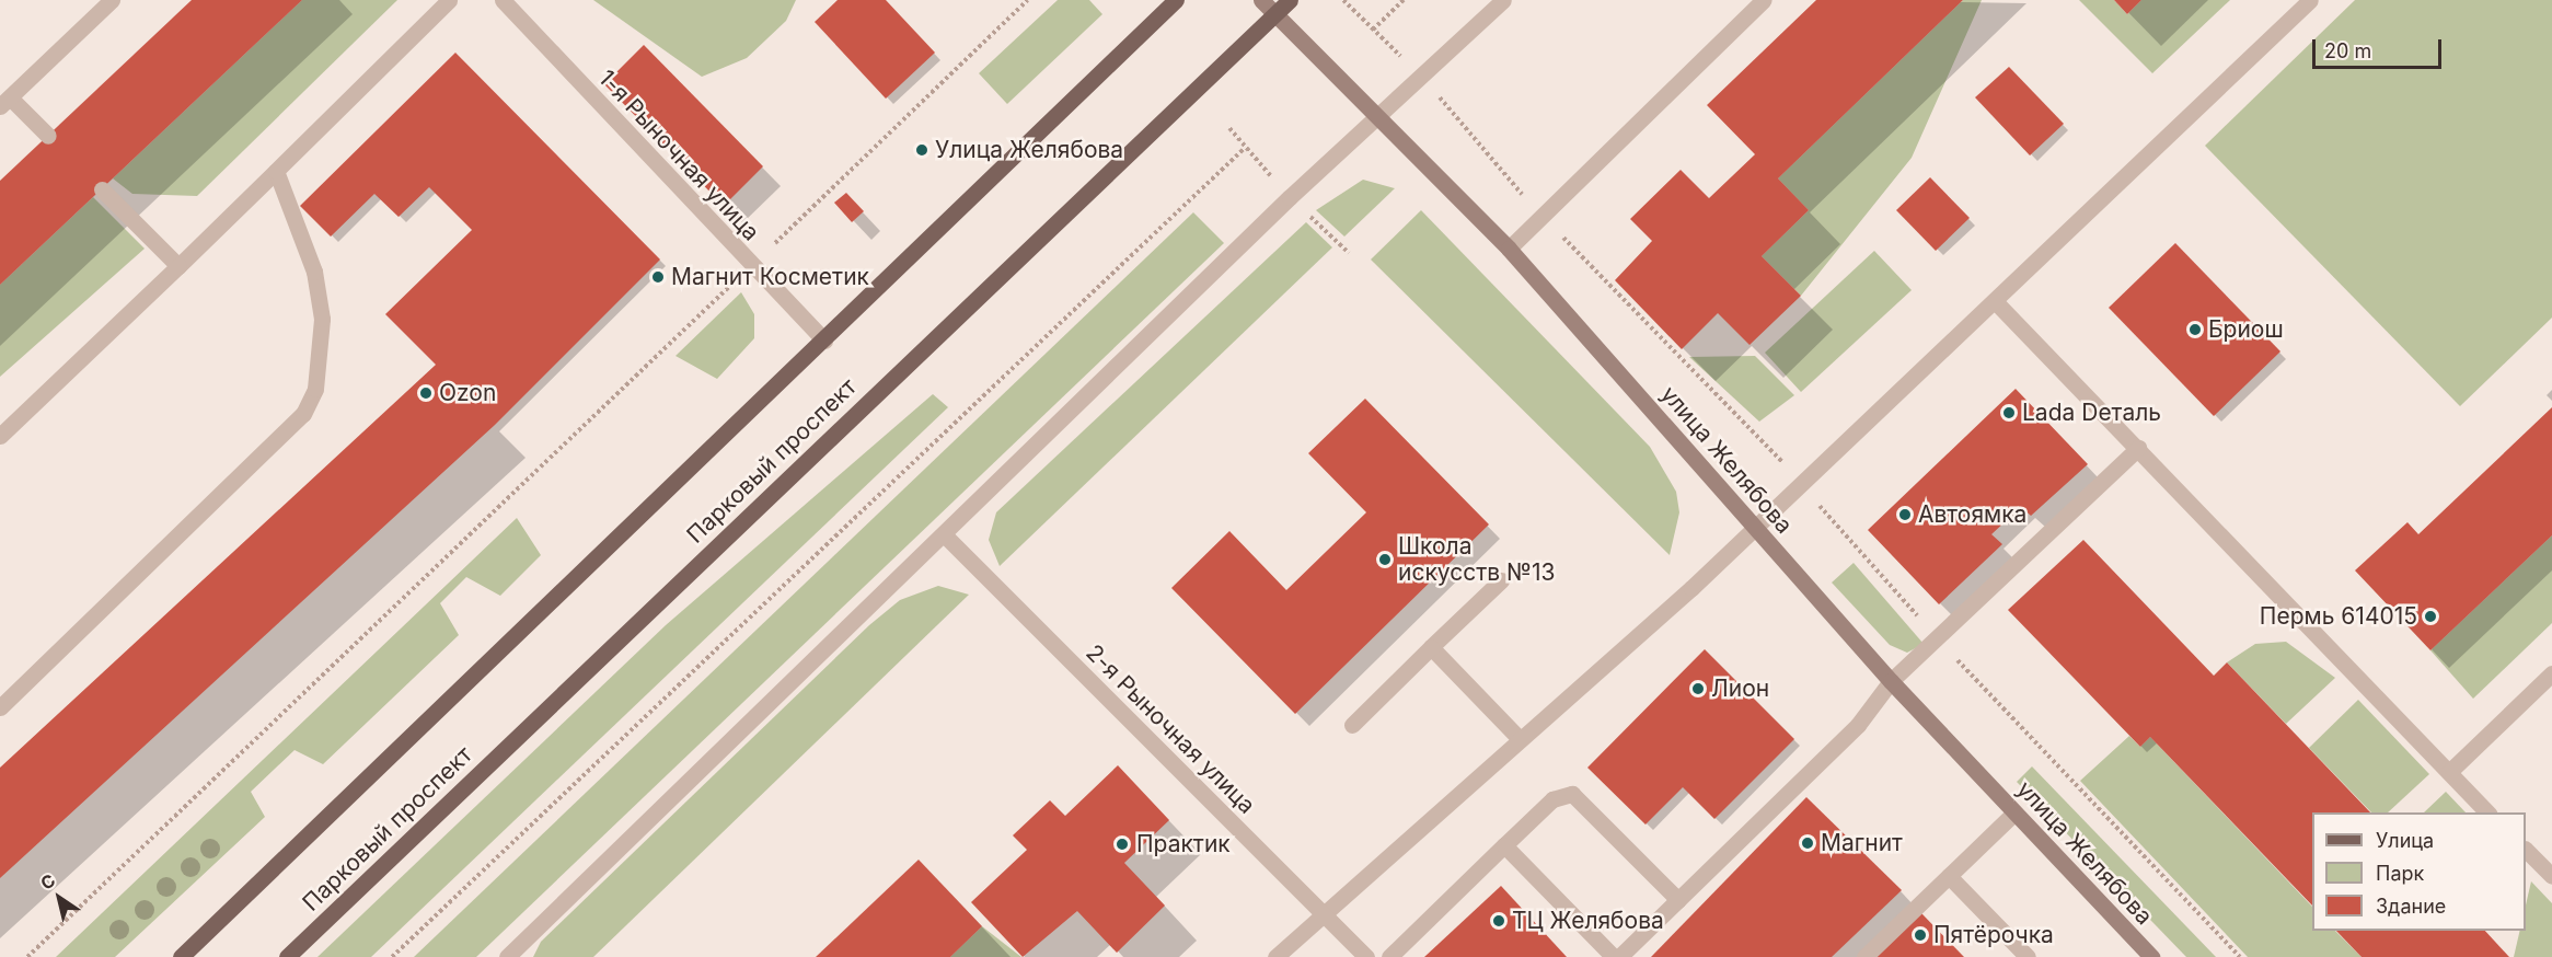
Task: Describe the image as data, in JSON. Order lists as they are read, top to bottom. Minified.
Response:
{"streets":{"main road":["Парковый проспект"],"street":["1-я Рыночная улица","улица Желябова","2-я Рыночная улица"]},"crossings":[["улица Желябова","Парковый проспект"]],"places":["Улица Желябова","Магнит Косметик","Бриош","Ozon","Lada Dеталь","Автоямка","Школа искусств №13","Пермь 614015","Лион","Магнит","Практик","ТЦ Желябова","Пятёрочка"],"legend":["Улица","Парк","Здание"],"scale_bar":"20 m","north":"top left"}
